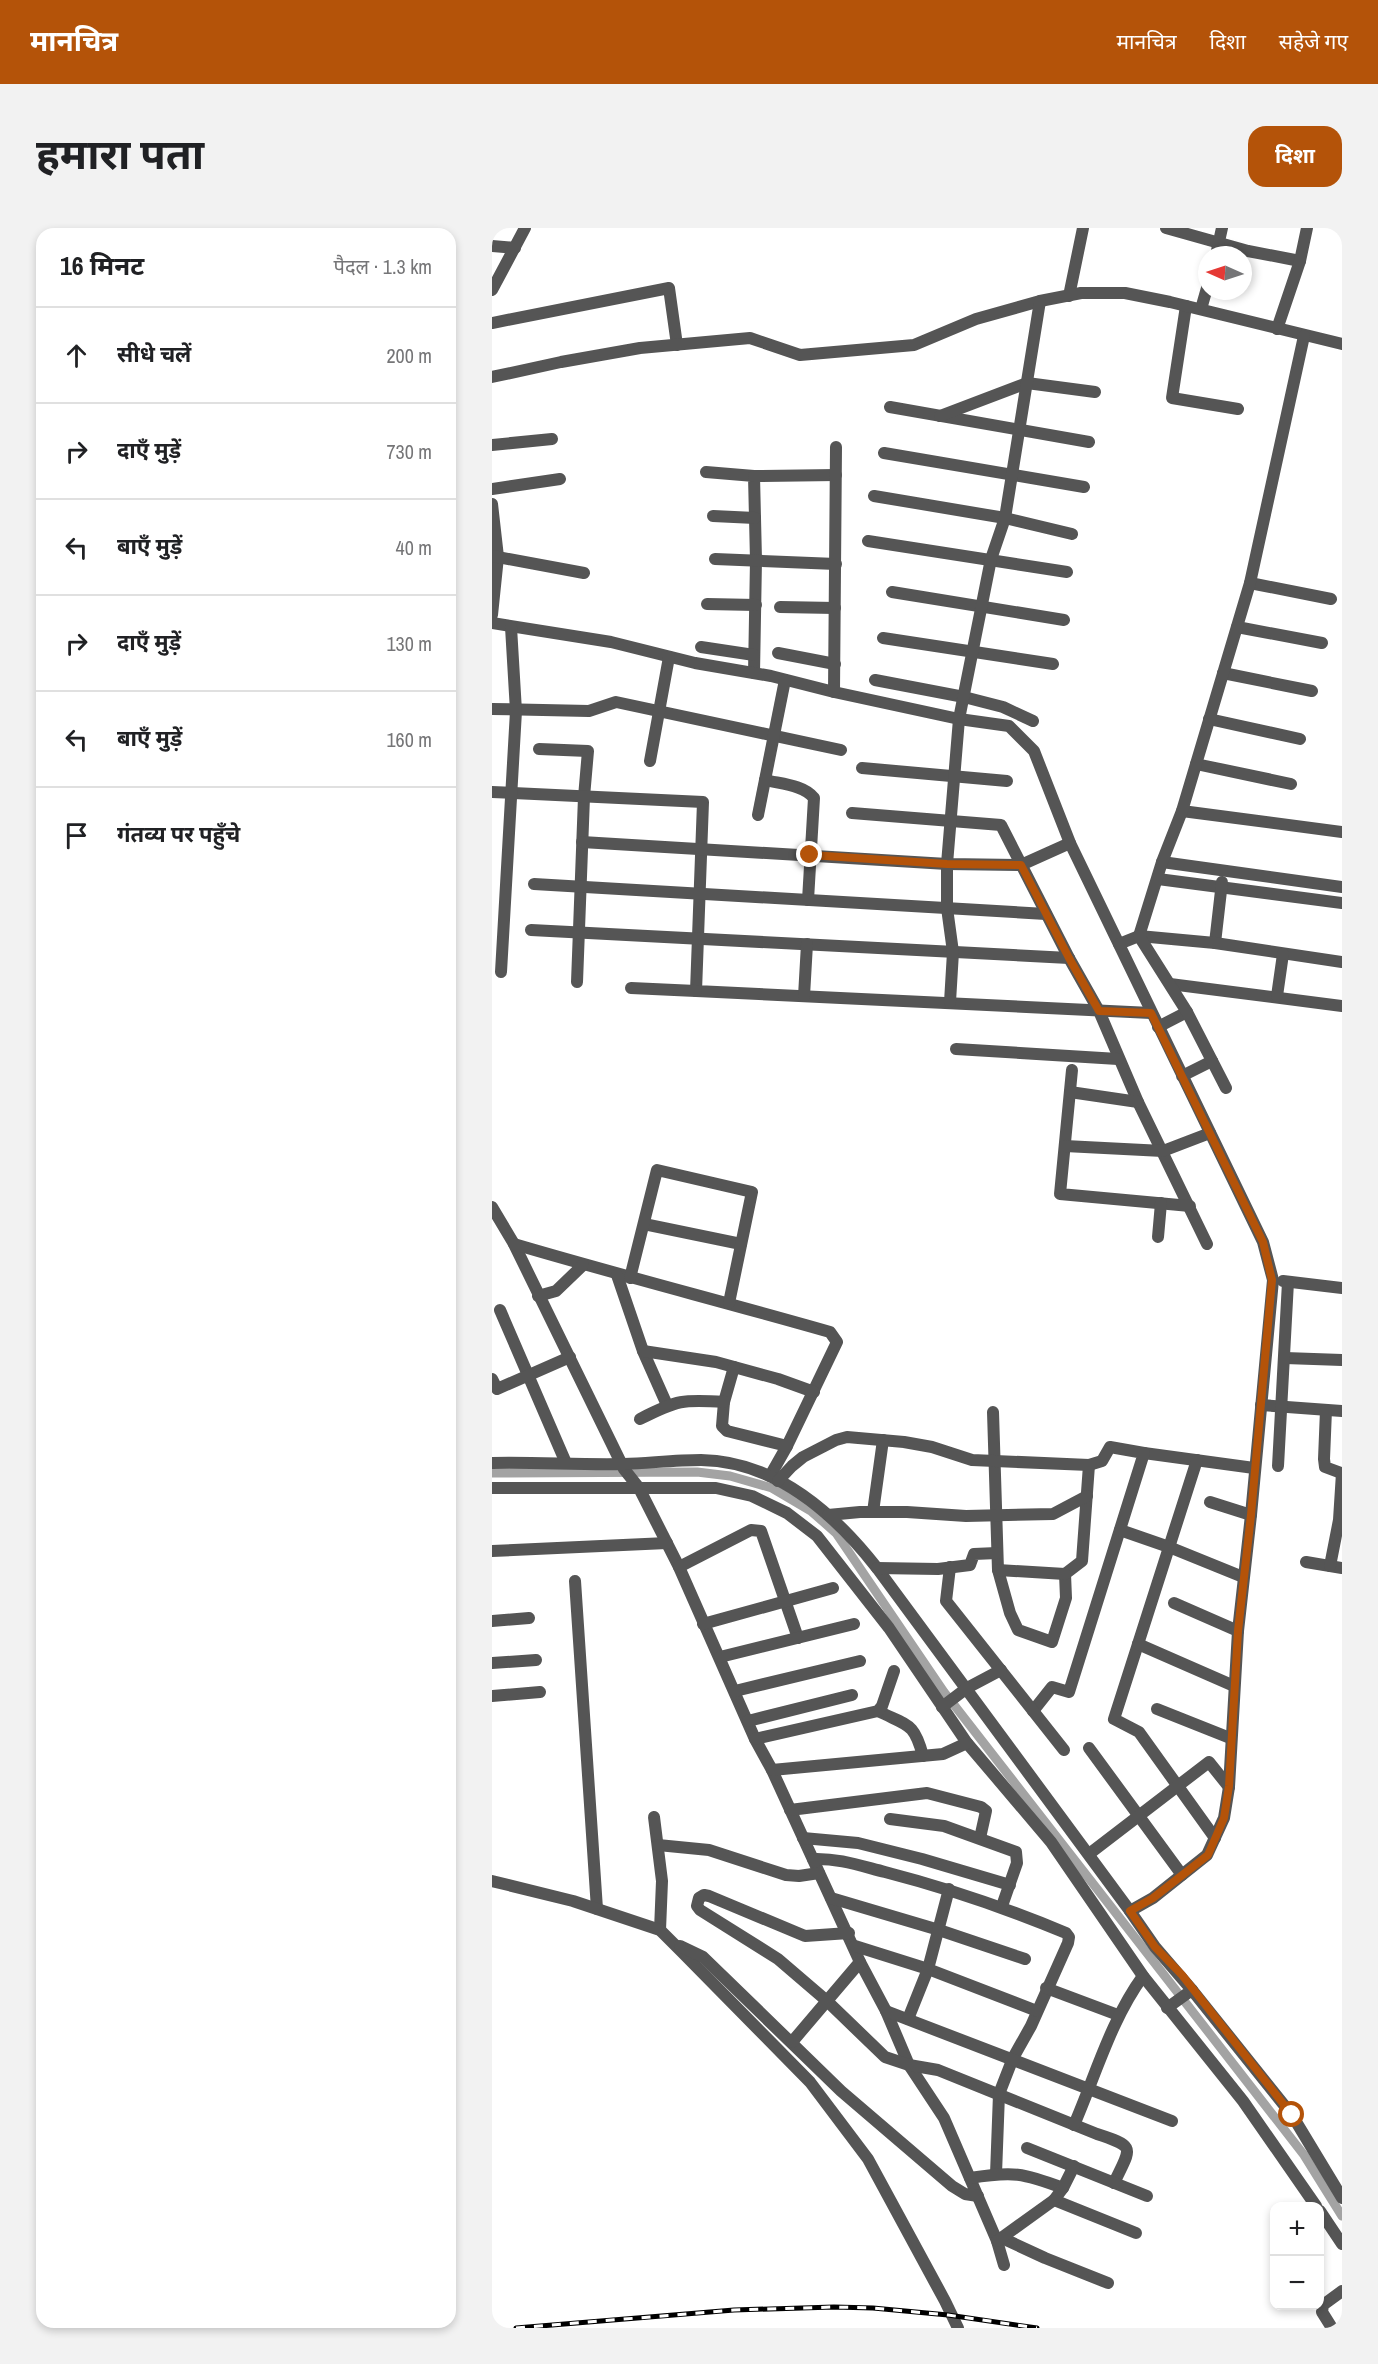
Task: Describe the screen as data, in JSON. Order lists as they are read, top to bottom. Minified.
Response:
{"north":"left","page":{"header":"मानचित्र","nav":["मानचित्र","दिशा","सहेजे गए"],"title":"हमारा पता","buttons":"दिशा","heading":["16 मिनट","पैदल · 1.3 km"],"list":[["सीधे चलें","200 m"],["दाएँ मुड़ें","730 m"],["बाएँ मुड़ें","40 m"],["दाएँ मुड़ें","130 m"],["बाएँ मुड़ें","160 m"],"गंतव्य पर पहुँचे"],"map_buttons":["+","−"]}}
